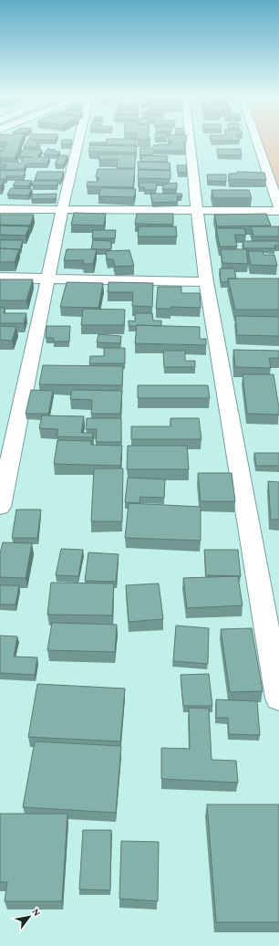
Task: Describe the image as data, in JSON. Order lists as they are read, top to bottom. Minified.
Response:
{"north":"top right"}
